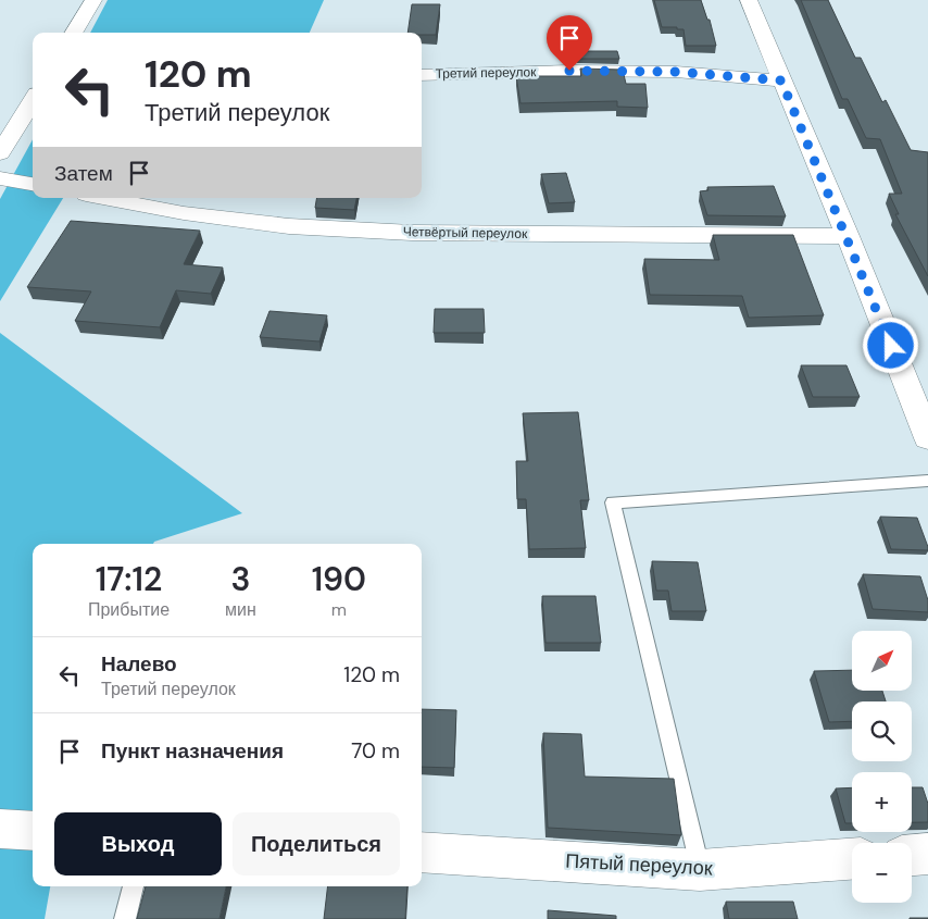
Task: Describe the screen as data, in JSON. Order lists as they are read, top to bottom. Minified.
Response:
{"streets":{"street":["Третий переулок","Четвёртый переулок","Пятый переулок"]},"north":"top right","page":{"turn":["120 m","Третий переулок"],"then":"Затем","eta":["17:12","Прибытие","3","мин","190","m"],"map_buttons":["+","−"],"list":[{"name":"Налево","note":"Третий переулок","value":"120 m"},{"name":"Пункт назначения","value":"70 m"}],"buttons":["Выход","Поделиться"]}}
